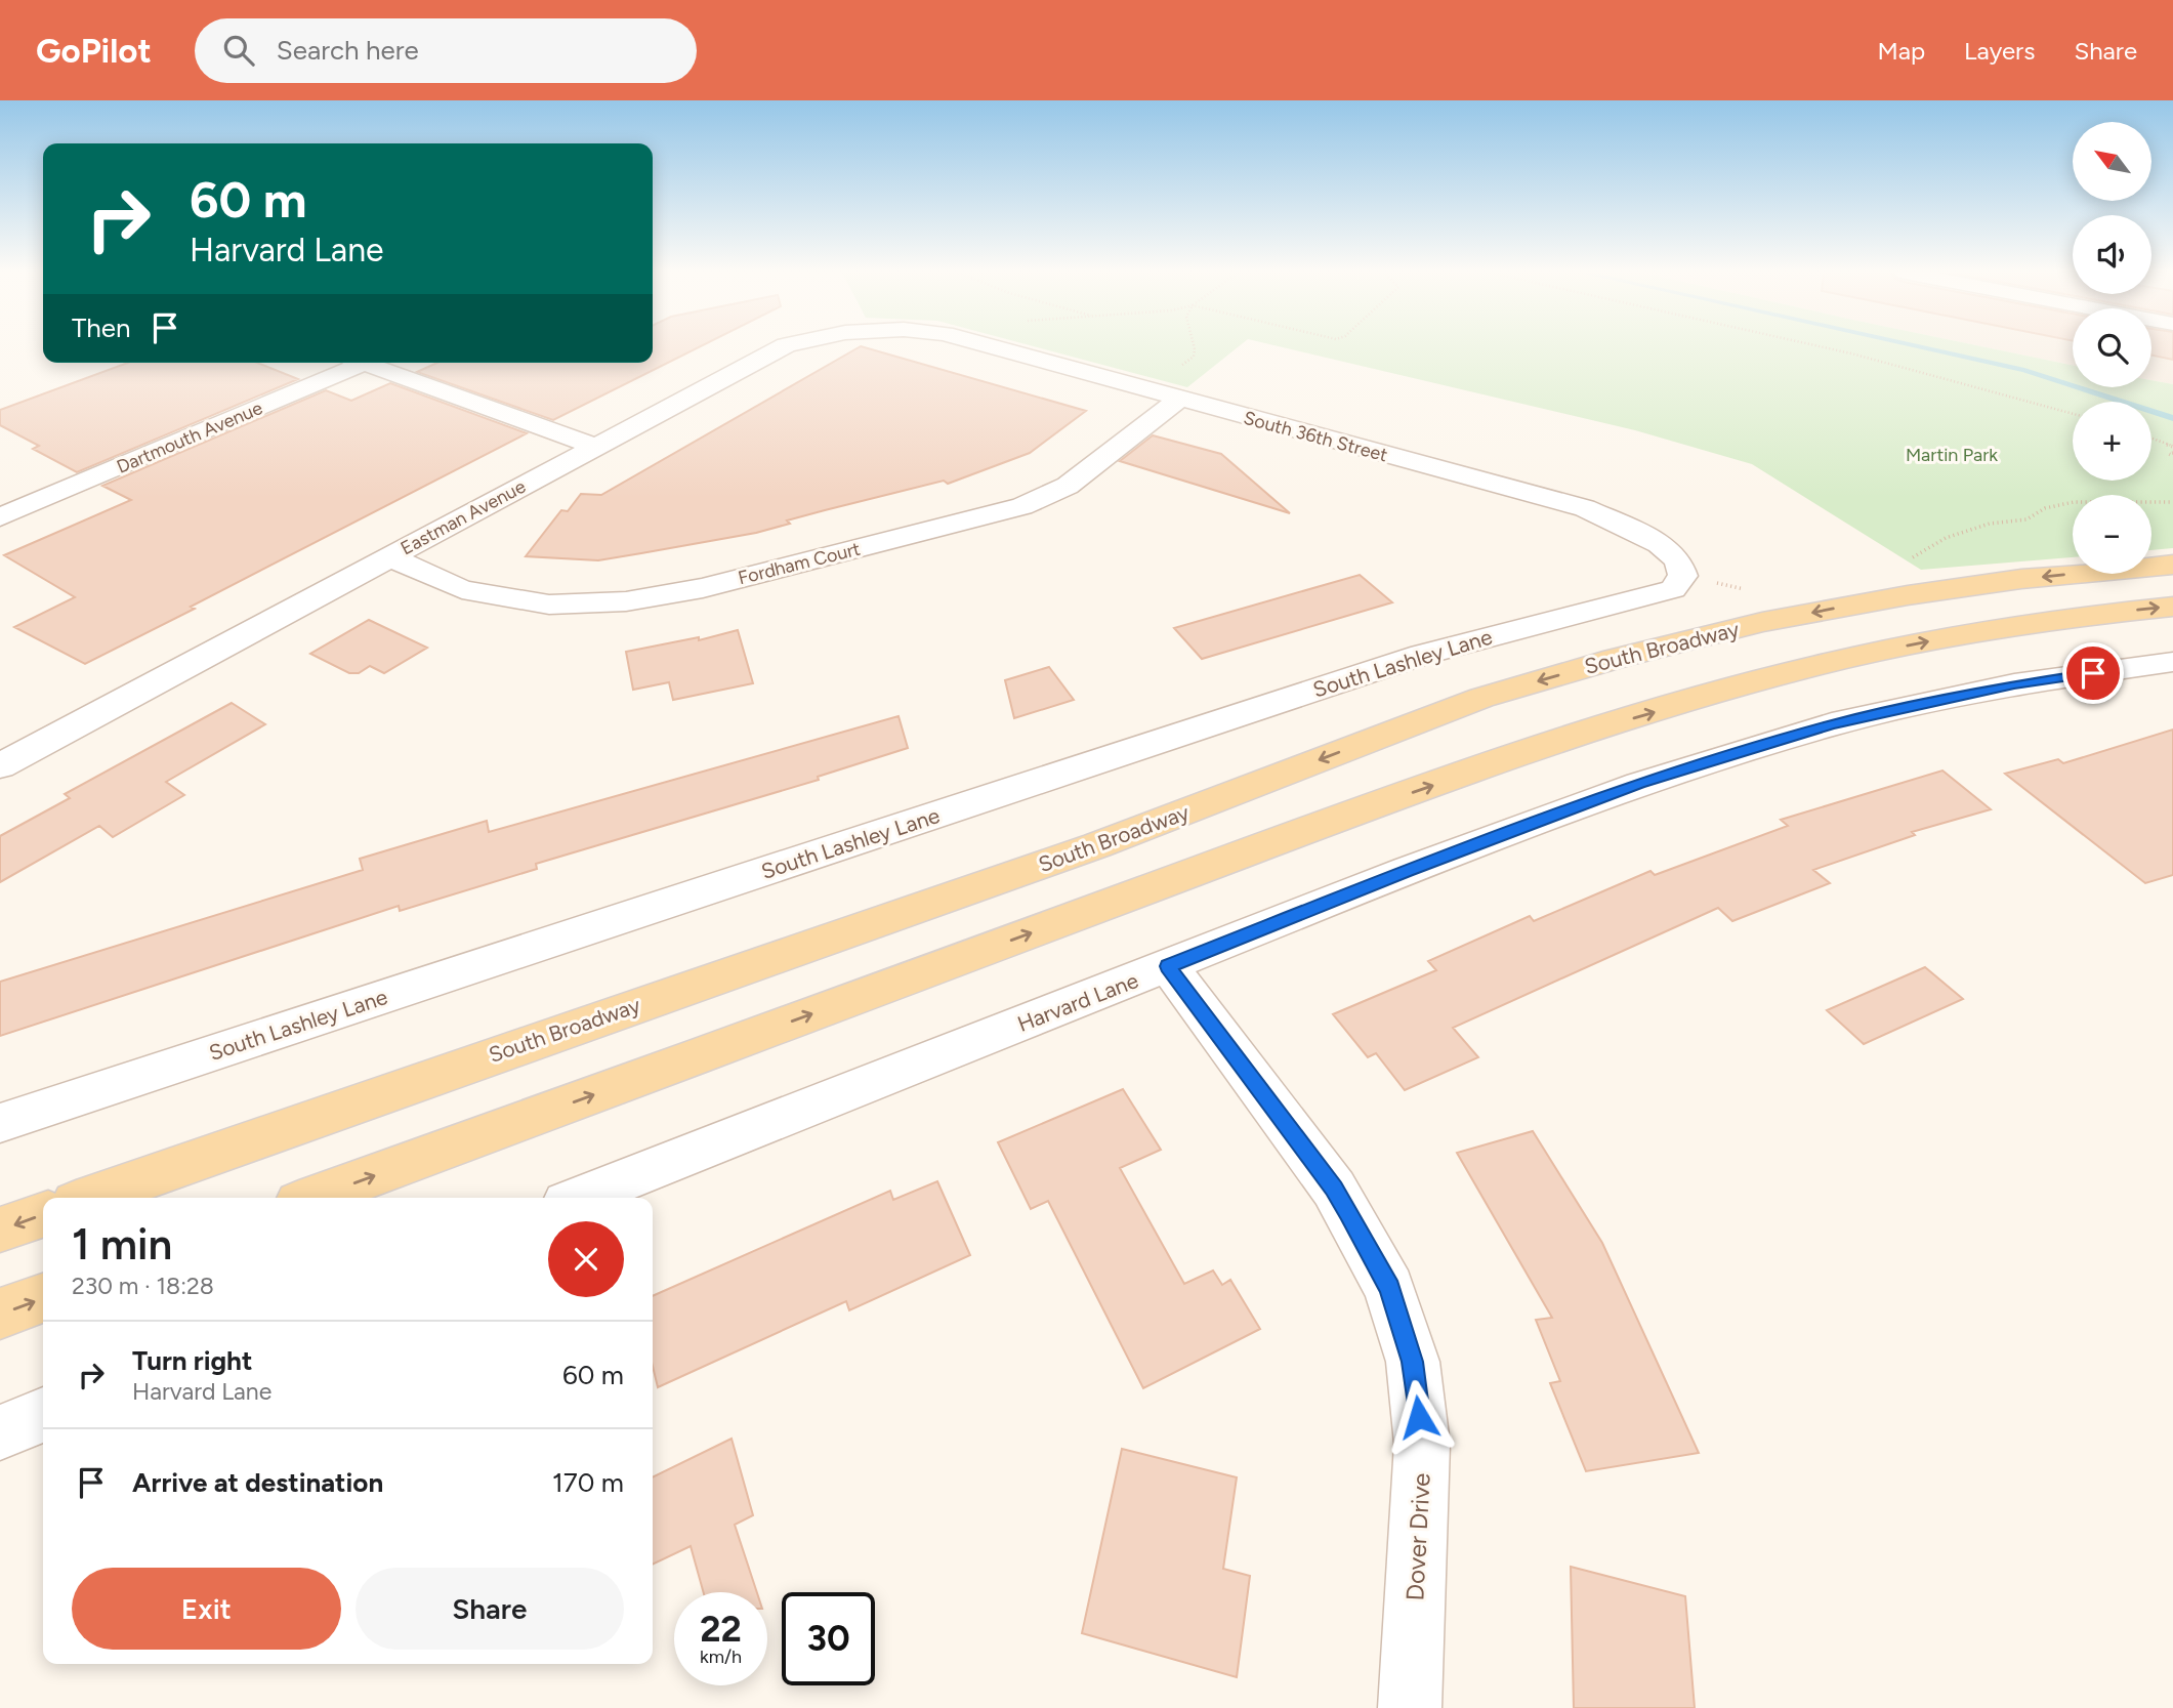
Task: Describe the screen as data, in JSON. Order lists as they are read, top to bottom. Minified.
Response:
{"streets":{"main road":["South Broadway"],"street":["South 36th Street","Dartmouth Avenue","Eastman Avenue","Fordham Court","South Lashley Lane","Harvard Lane","Dover Drive"]},"crossings":[["South 36th Street","Fordham Court"],["South 36th Street","South Lashley Lane"],["Eastman Avenue","Fordham Court"],["Harvard Lane","Dover Drive"]],"parks":["Martin Park"],"north":"top left","page":{"header":"GoPilot","search":"Search here","nav":["Map","Layers","Share"],"map_buttons":["+","−"],"turn":["60 m","Harvard Lane"],"then":"Then","heading":["1 min","230 m · 18:28"],"list":[{"name":"Turn right","note":"Harvard Lane","value":"60 m"},{"name":"Arrive at destination","value":"170 m"}],"buttons":["Exit","Share"],"speed":"22 km/h","limit":"30"}}
